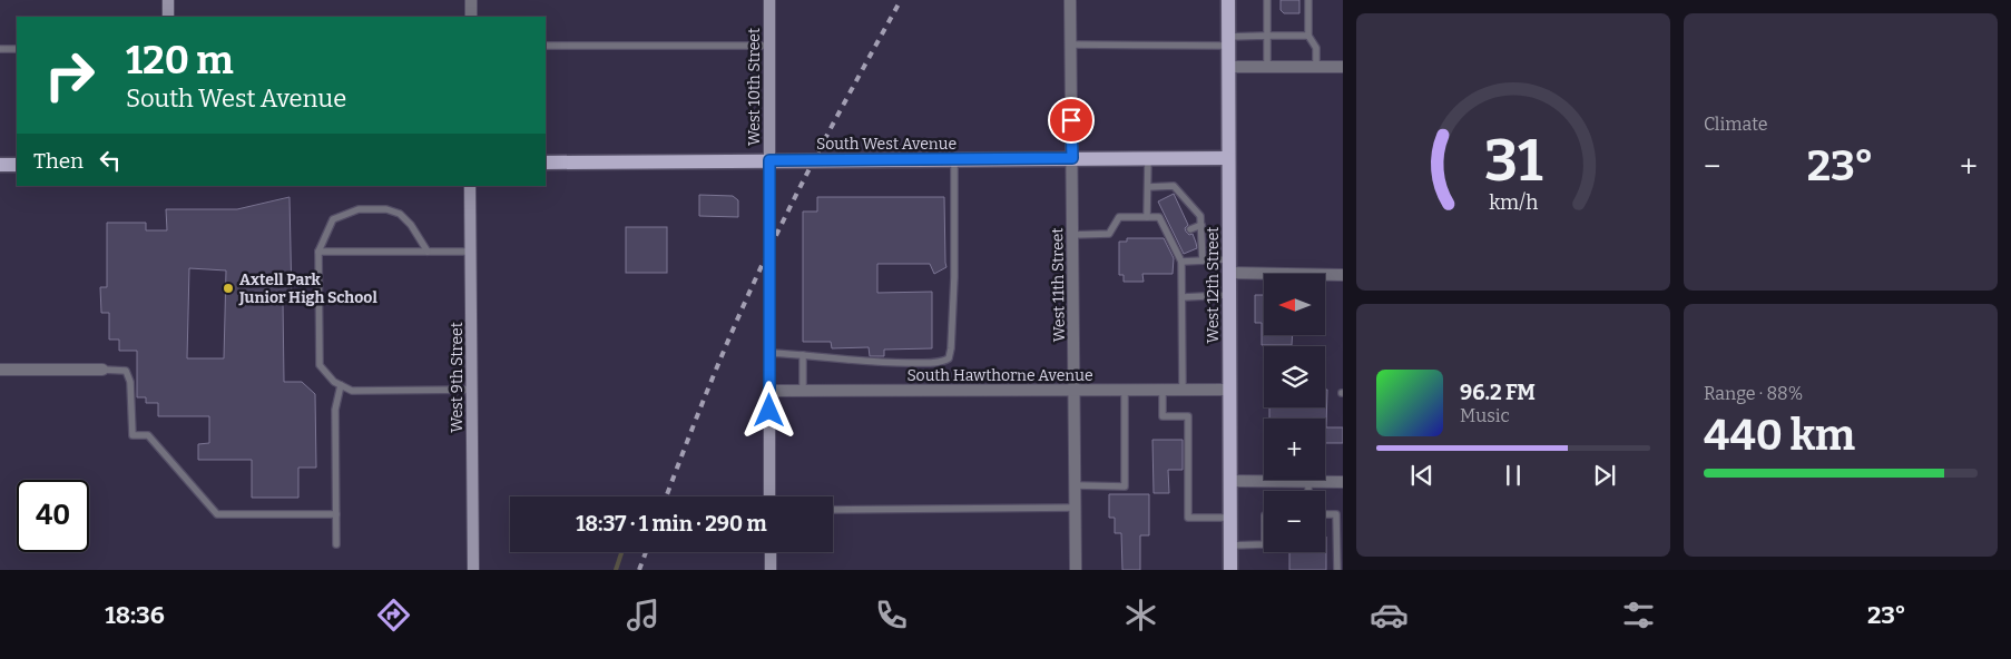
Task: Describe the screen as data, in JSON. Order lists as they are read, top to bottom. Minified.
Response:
{"streets":{"main road":["South West Avenue","West 12th Street"],"street":["West 10th Street","West 11th Street","South Hawthorne Avenue","West 9th Street"]},"crossings":[["West 10th Street","South West Avenue"],["West 10th Street","South Hawthorne Avenue"],["South West Avenue","West 11th Street"],["South West Avenue","West 12th Street"],["West 11th Street","South Hawthorne Avenue"],["West 12th Street","South Hawthorne Avenue"]],"places":["Axtell Park Junior High School"],"north":"left","page":{"tile":["Climate",["Range · 88%","440 km"]],"turn":["120 m","South West Avenue"],"then":"Then","heat":["−","23°","+"],"map_buttons":["+","−"],"song":["96.2 FM","Music"],"limit":"40","trip":"18:37 · 1 min · 290 m","tabs":["18:36","23°"],"gauge":["31","km/h"]}}
